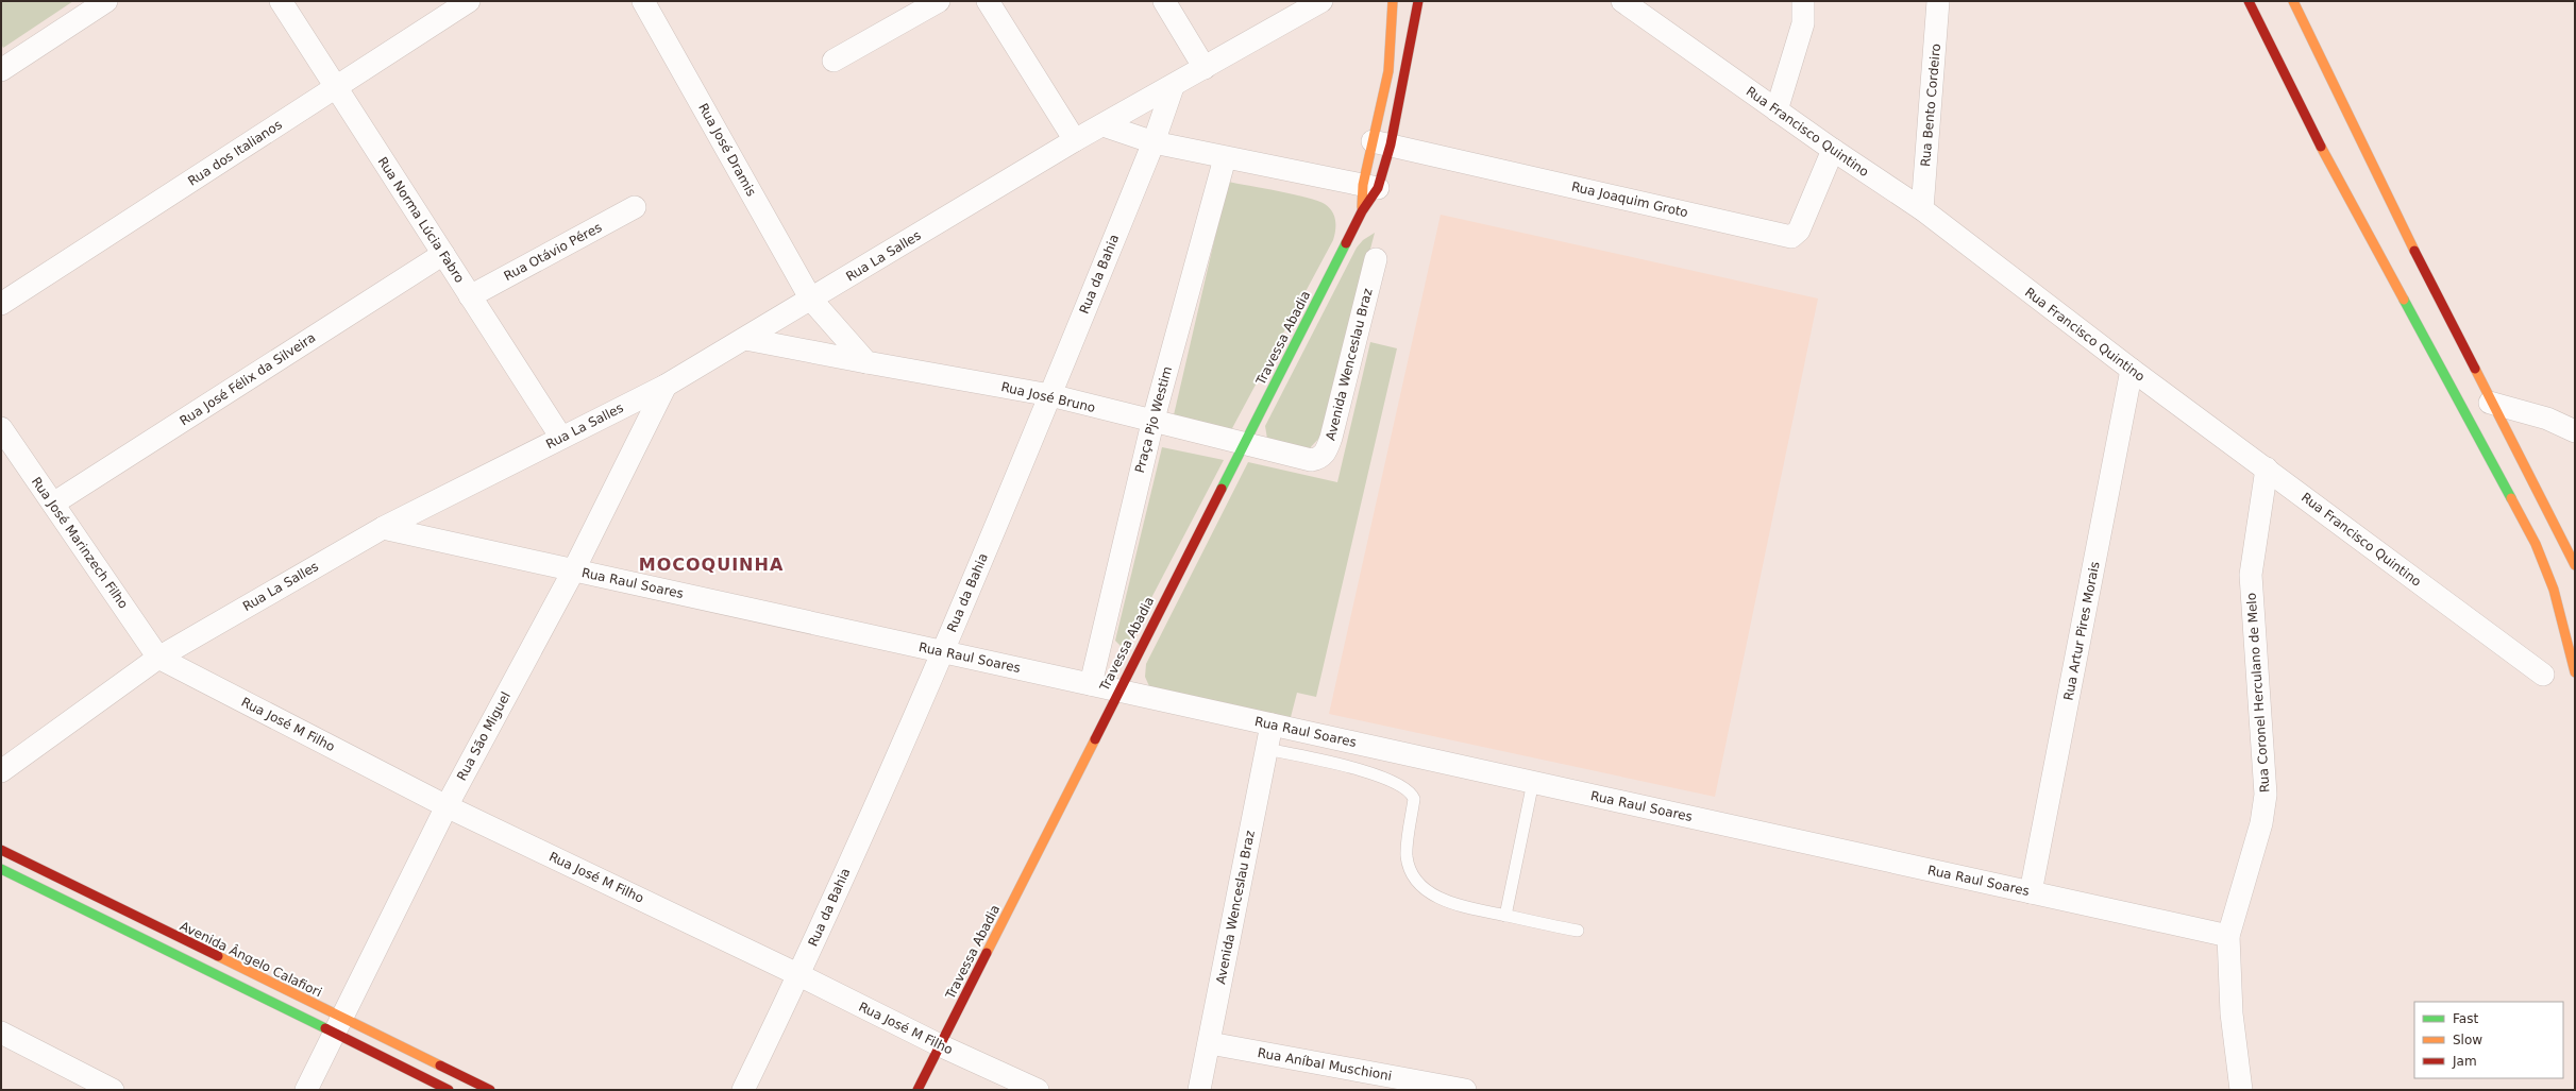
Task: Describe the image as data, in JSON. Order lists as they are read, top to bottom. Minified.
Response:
{"streets":{"main road":["Travessa Abadia","Avenida Ângelo Calafiori"],"street":["Rua Bento Cordeiro","Rua Francisco Quintino","Rua José Dramis","Rua dos Italianos","Rua Joaquim Groto","Rua Norma Lúcia Fabro","Rua Otávio Péres","Rua La Salles","Rua da Bahia","Avenida Wenceslau Braz","Rua José Félix da Silveira","Rua José Bruno","Praça Pjo Westim","Rua José Marinzech Filho","Rua Raul Soares","Rua Artur Pires Morais","Rua Coronel Herculano de Melo","Rua José M Filho","Rua São Miguel","Rua Aníbal Muschioni"]},"crossings":[["Rua Bento Cordeiro","Rua Francisco Quintino"],["Rua Francisco Quintino","Rua Joaquim Groto"],["Rua Francisco Quintino","Rua Artur Pires Morais"],["Rua Francisco Quintino","Rua Coronel Herculano de Melo"],["Rua José Dramis","Rua La Salles"],["Rua dos Italianos","Rua Norma Lúcia Fabro"],["Rua Joaquim Groto","Travessa Abadia"],["Rua Norma Lúcia Fabro","Rua Otávio Péres"],["Rua Norma Lúcia Fabro","Rua La Salles"],["Rua Norma Lúcia Fabro","Rua José Félix da Silveira"],["Rua La Salles","Rua da Bahia"],["Rua La Salles","Rua José Bruno"],["Rua La Salles","Rua José Marinzech Filho"],["Rua La Salles","Rua Raul Soares"],["Rua La Salles","Rua José M Filho"],["Rua La Salles","Rua São Miguel"],["Rua da Bahia","Rua José Bruno"],["Rua da Bahia","Rua Raul Soares"],["Rua da Bahia","Rua José M Filho"],["Travessa Abadia","Rua José Bruno"],["Travessa Abadia","Rua Raul Soares"],["Travessa Abadia","Rua José M Filho"],["Avenida Wenceslau Braz","Rua José Bruno"],["Avenida Wenceslau Braz","Rua Raul Soares"],["Avenida Wenceslau Braz","Rua Aníbal Muschioni"],["Rua José Félix da Silveira","Rua José Marinzech Filho"],["Rua José Bruno","Praça Pjo Westim"],["Praça Pjo Westim","Rua Raul Soares"],["Rua José Marinzech Filho","Rua José M Filho"],["Rua Raul Soares","Rua Artur Pires Morais"],["Rua Raul Soares","Rua Coronel Herculano de Melo"],["Rua Raul Soares","Rua São Miguel"],["Rua José M Filho","Rua São Miguel"],["Rua São Miguel","Avenida Ângelo Calafiori"]],"districts":["MOCOQUINHA"],"legend":["Fast","Slow","Jam"]}
